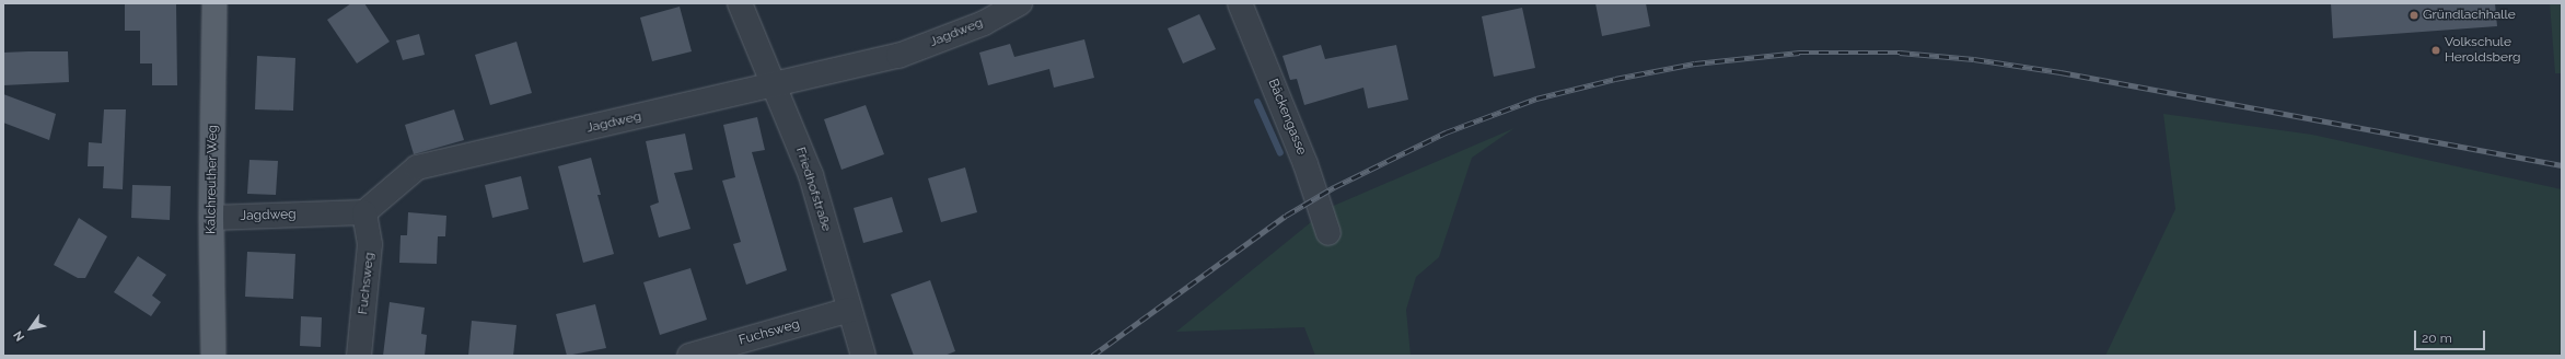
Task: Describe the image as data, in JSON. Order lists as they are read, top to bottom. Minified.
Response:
{"streets":{"main road":["Kalchreuther Weg"],"street":["Jagdweg","Bäckengasse","Friedhofstraße","Fuchsweg"]},"crossings":[["Jagdweg","Kalchreuther Weg"],["Jagdweg","Friedhofstraße"],["Jagdweg","Fuchsweg"],["Friedhofstraße","Fuchsweg"]],"places":["Gründlachhalle","Volkschule Heroldsberg"],"scale_bar":"20 m","north":"bottom left"}
